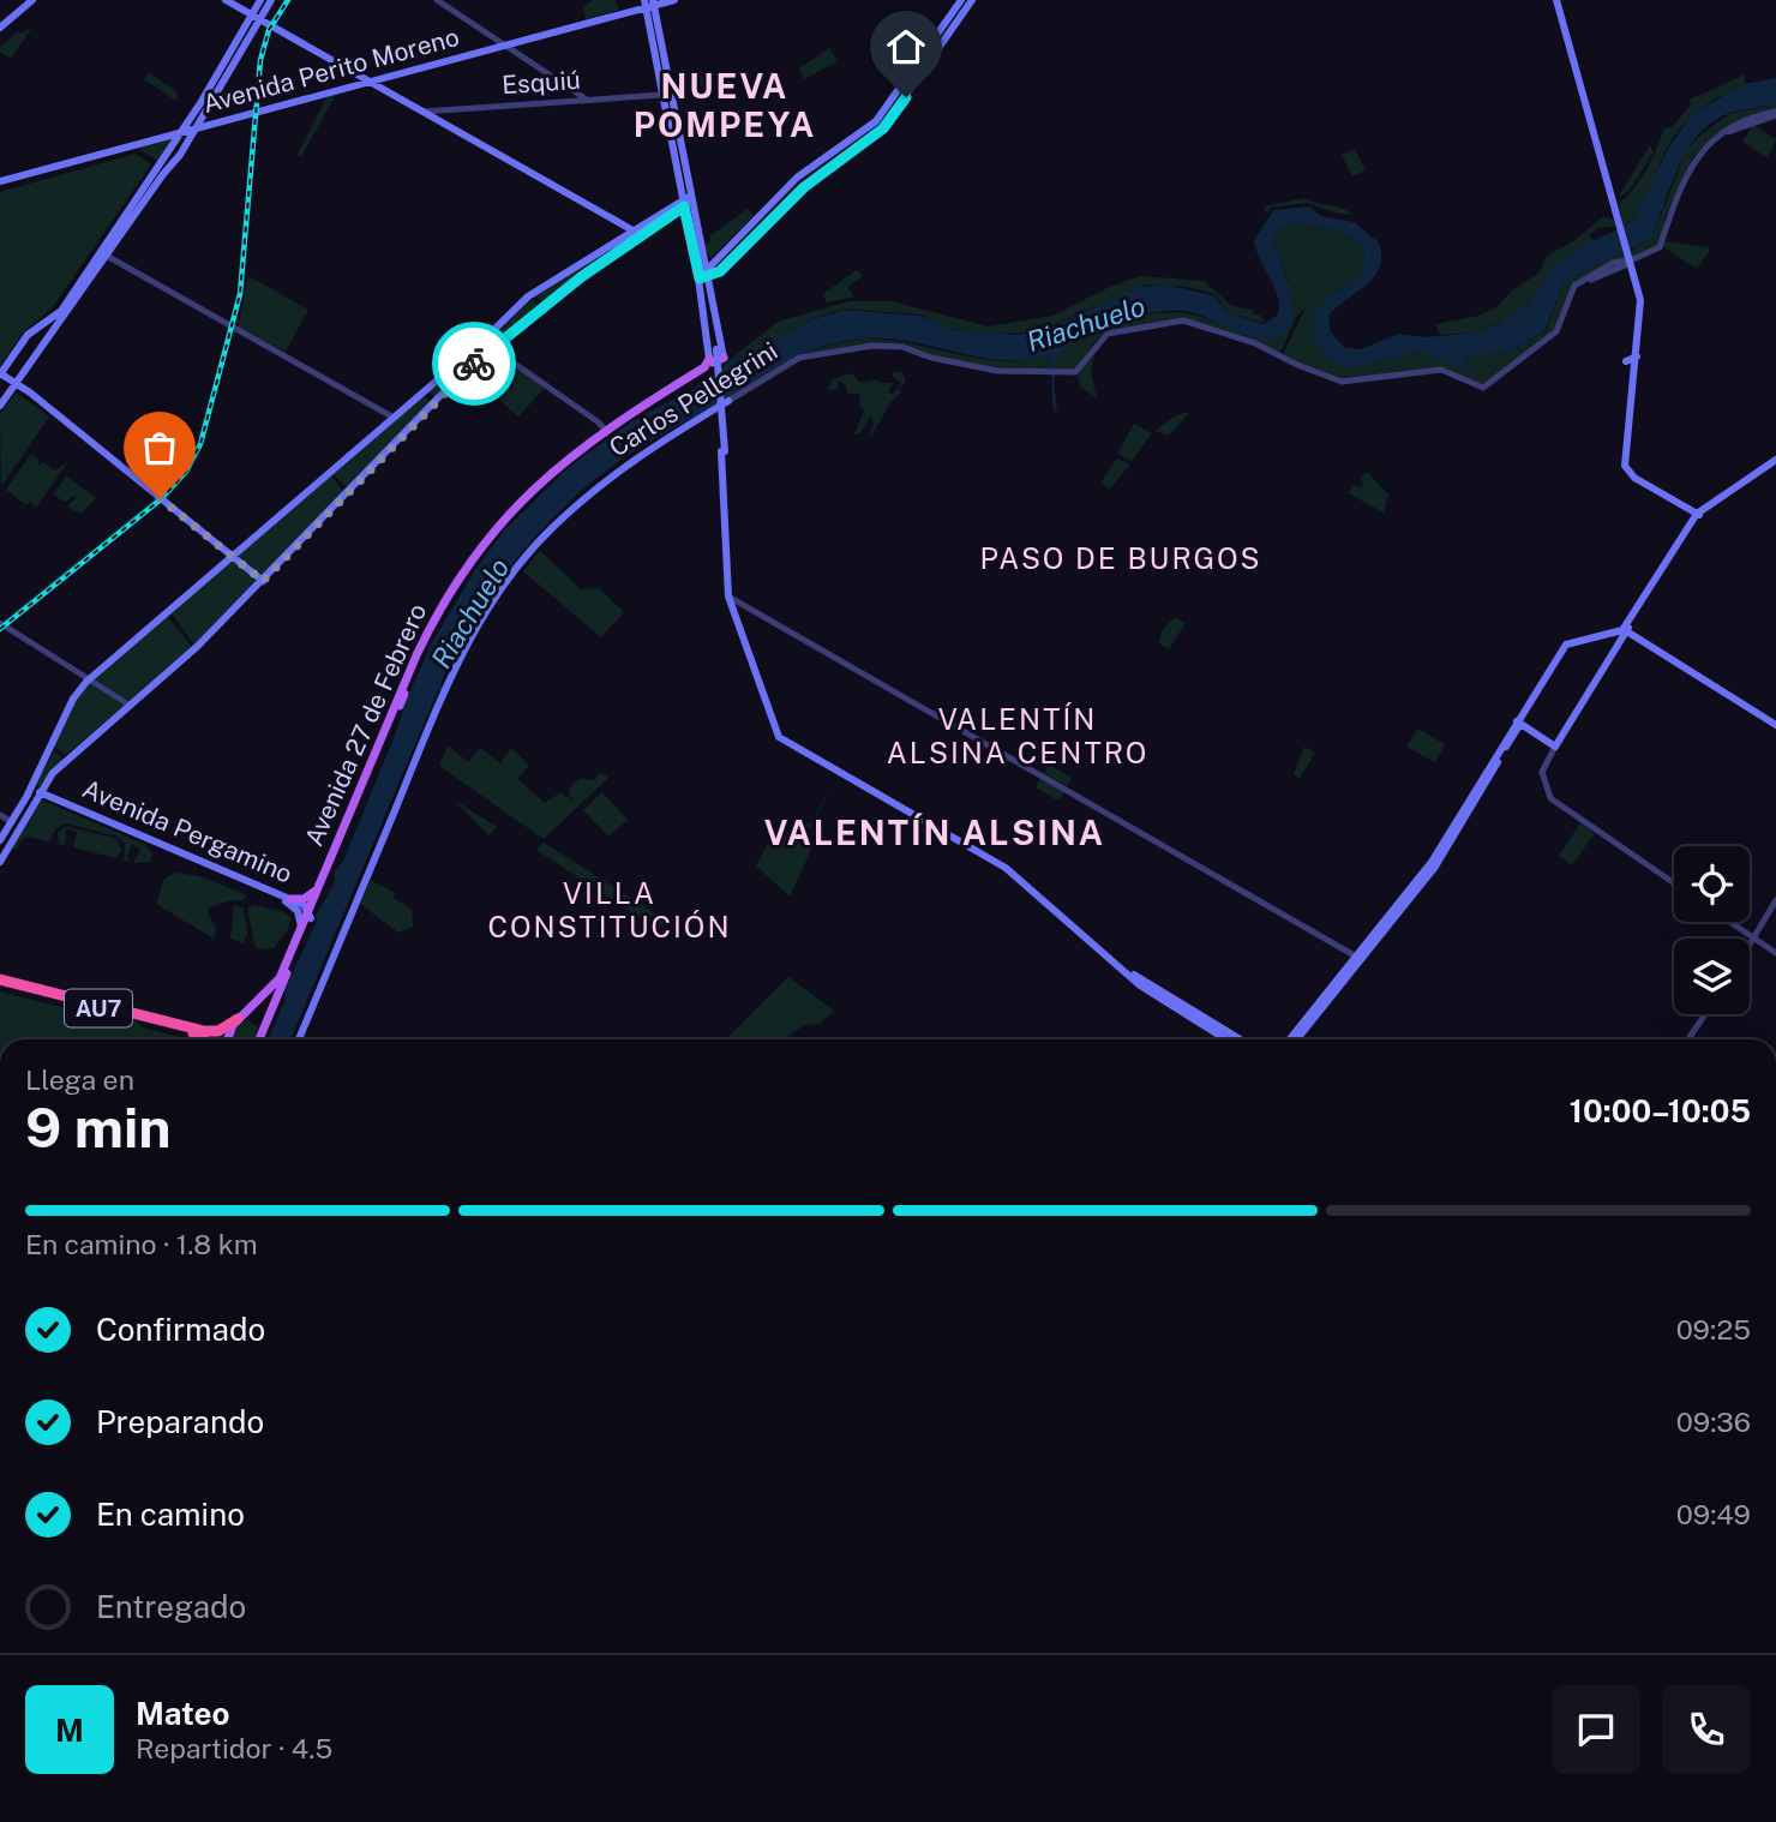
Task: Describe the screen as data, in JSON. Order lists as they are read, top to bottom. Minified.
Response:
{"streets":{"highway":["AU7"],"main road":["Avenida Perito Moreno","Carlos Pellegrini","Avenida 27 de Febrero","Avenida Pergamino"],"street":["Esquiú"]},"crossings":[["Avenida 27 de Febrero","Avenida Pergamino"],["Avenida 27 de Febrero","AU7"]],"districts":["NUEVA POMPEYA","PASO DE BURGOS","VALENTÍN ALSINA CENTRO","VALENTÍN ALSINA","VILLA CONSTITUCIÓN"],"water":["Riachuelo"],"page":{"heading":["9 min","Llega en","10:00–10:05"],"panel":["Mateo","Repartidor · 4.5"],"bar":"En camino · 1.8 km","list":[["Confirmado","09:25"],["Preparando","09:36"],["En camino","09:49"],"Entregado"],"round":"M"}}
